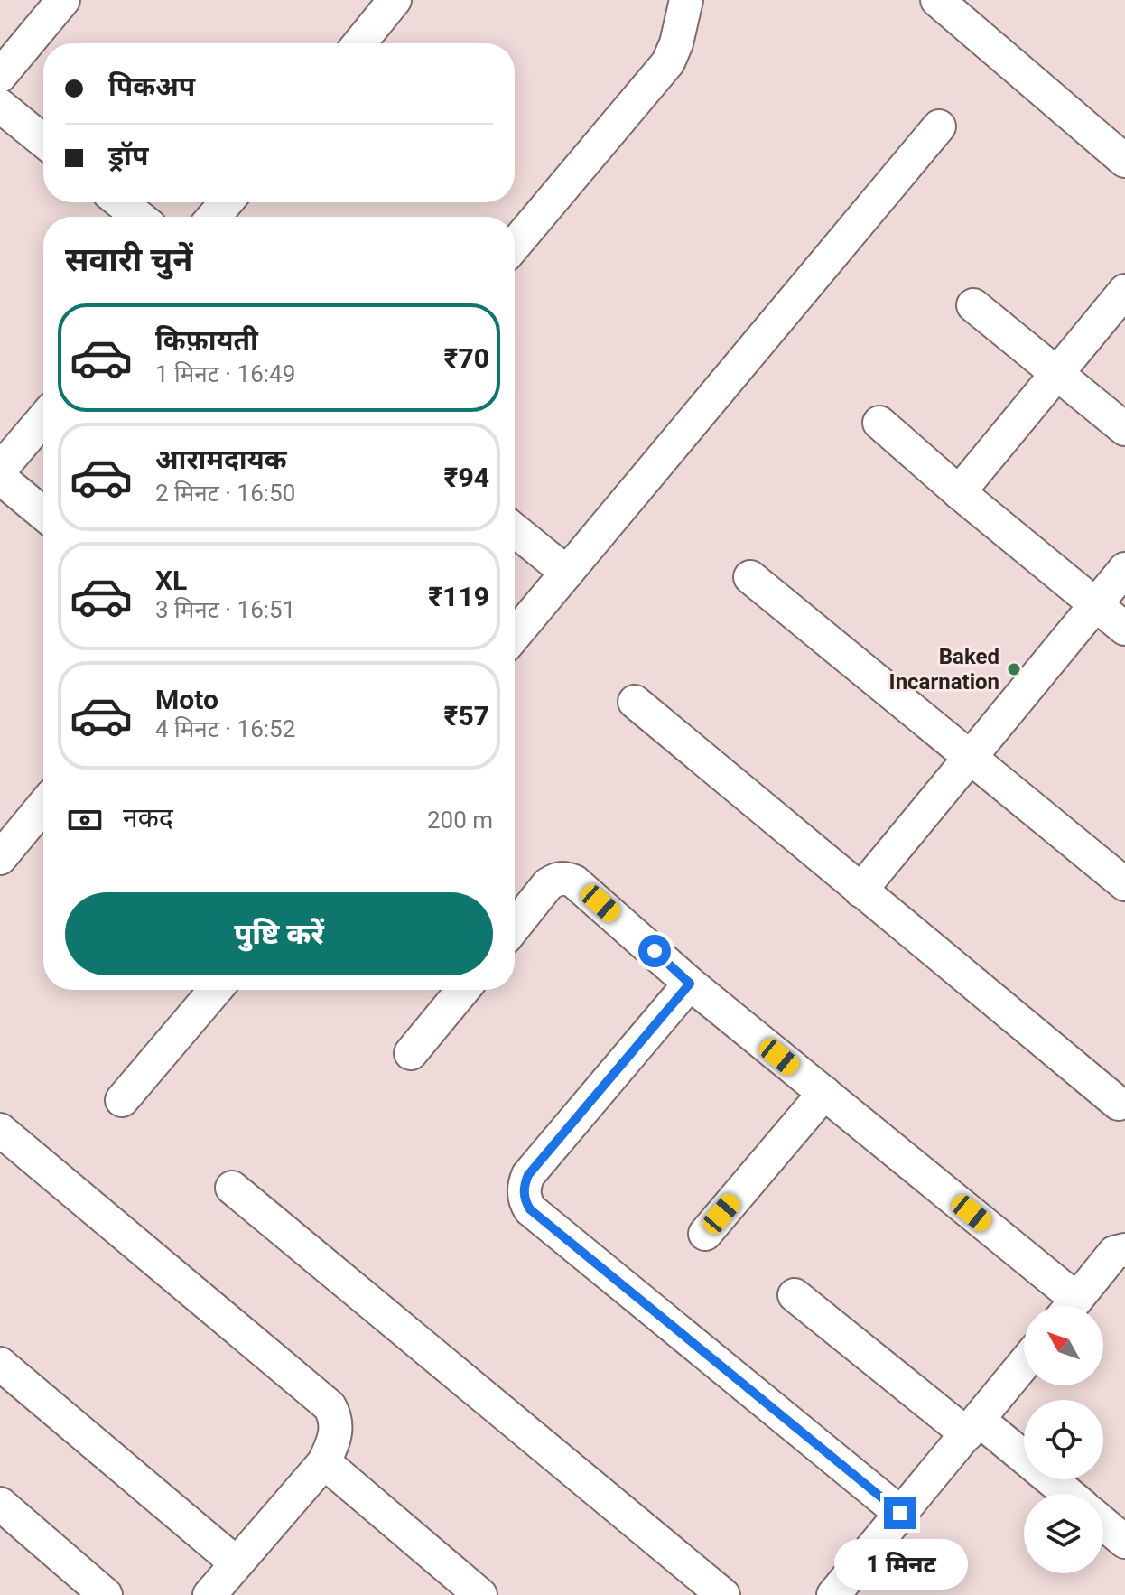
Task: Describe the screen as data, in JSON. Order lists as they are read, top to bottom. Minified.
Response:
{"places":["Baked Incarnation"],"north":"top left","page":{"banner":["पिकअप","ड्रॉप"],"heading":"सवारी चुनें","list":[{"name":"किफ़ायती","note":"1 मिनट · 16:49","value":"₹70"},{"name":"आरामदायक","note":"2 मिनट · 16:50","value":"₹94"},{"name":"XL","note":"3 मिनट · 16:51","value":"₹119"},{"name":"Moto","note":"4 मिनट · 16:52","value":"₹57"}],"pay":["नकद","200 m"],"buttons":"पुष्टि करें","bubble":"1 मिनट"}}
